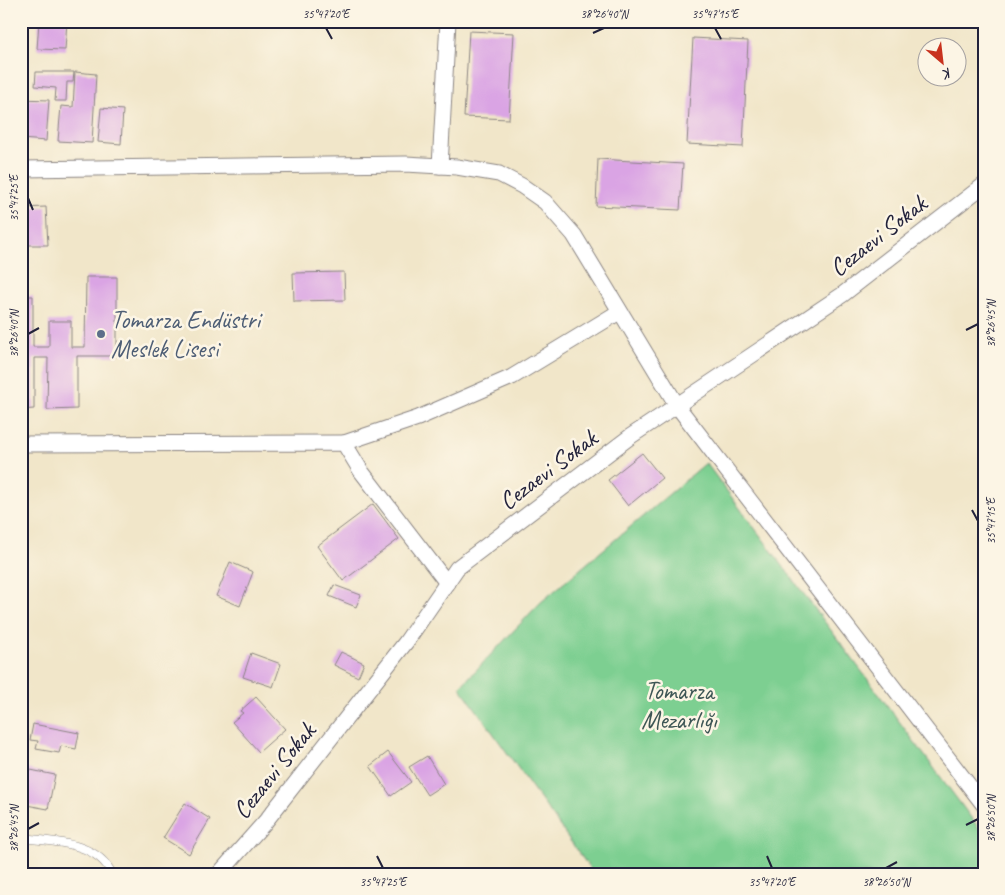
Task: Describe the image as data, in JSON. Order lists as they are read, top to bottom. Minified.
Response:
{"streets":{"street":["Cezaevi Sokak"]},"parks":["Tomarza Mezarlığı"],"places":["Tomarza Endüstri Meslek Lisesi"],"north":"bottom right","coordinates":["35°47'20\"E","38°26'40\"N","35°47'15\"E","35°47'25\"E","38°26'45\"N","38°26'50\"N"]}
